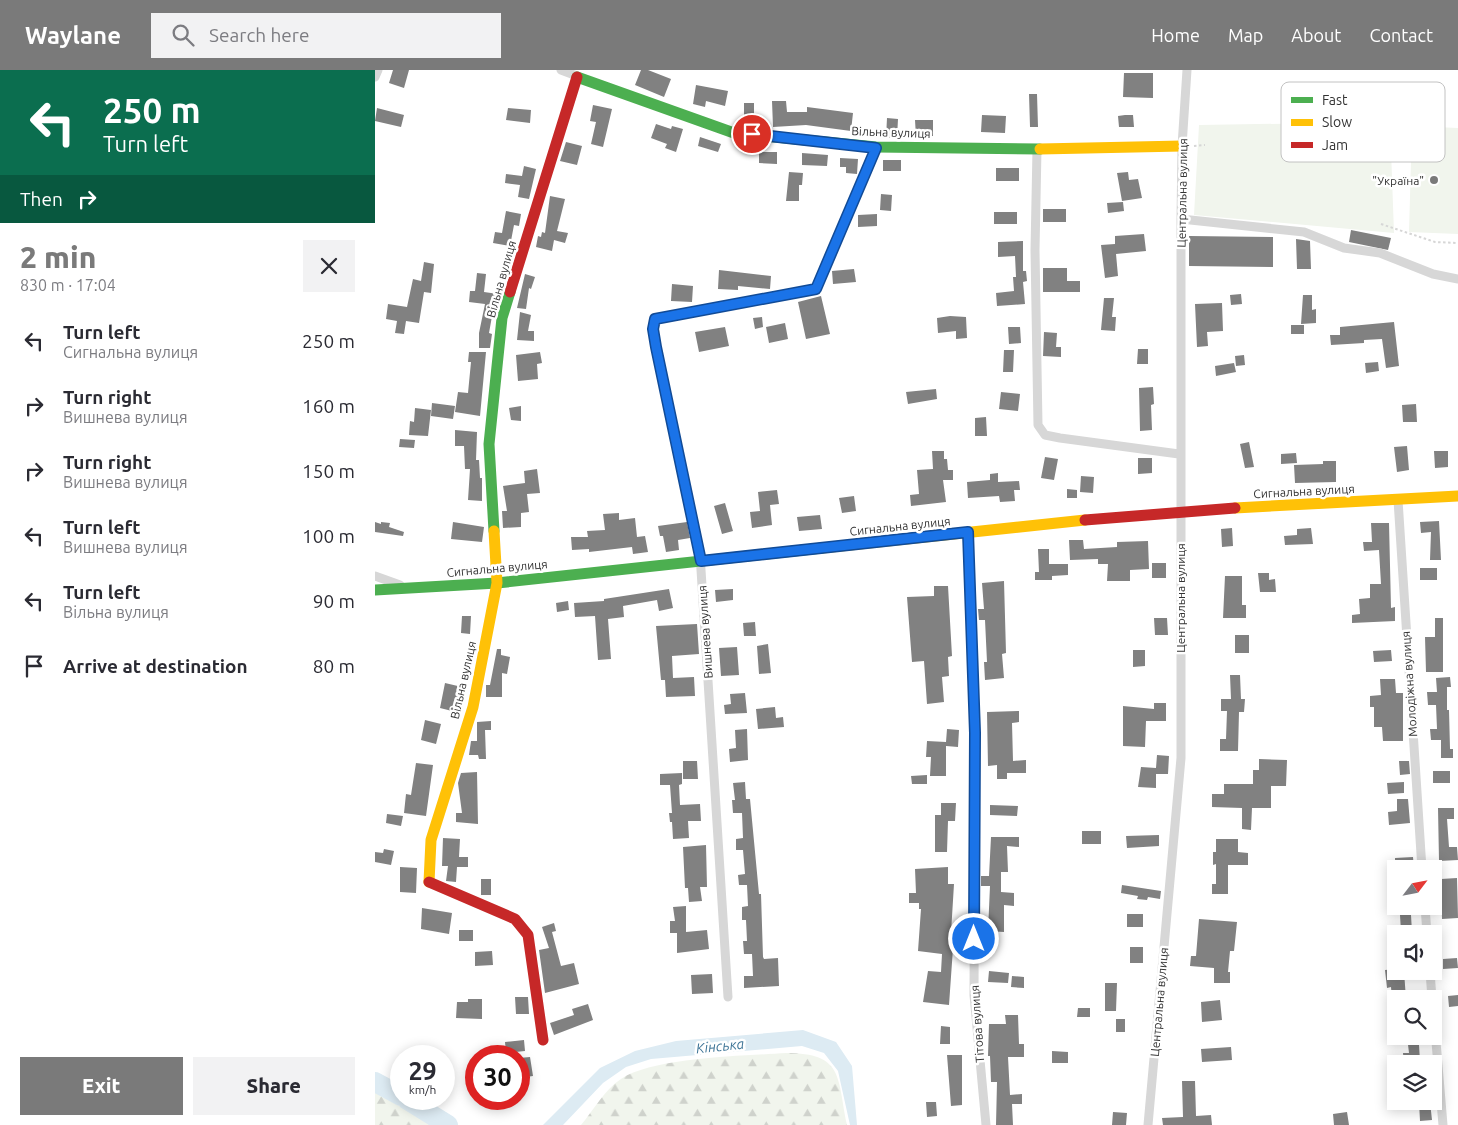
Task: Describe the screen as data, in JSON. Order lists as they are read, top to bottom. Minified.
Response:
{"streets":{"street":["Вільна вулиця","Центральна вулиця","Сигнальна вулиця","Вишнева вулиця","Молодіжна вулиця","Тітова вулиця"]},"crossings":[["Вільна вулиця","Центральна вулиця"],["Вільна вулиця","Сигнальна вулиця"],["Вільна вулиця","Вишнева вулиця"],["Центральна вулиця","Сигнальна вулиця"],["Сигнальна вулиця","Вишнева вулиця"],["Сигнальна вулиця","Молодіжна вулиця"],["Сигнальна вулиця","Тітова вулиця"]],"water":["Кінська"],"places":["\"Україна\""],"legend":["Fast","Slow","Jam"],"north":"top right","page":{"header":"Waylane","search":"Search here","nav":["Home","Map","About","Contact"],"turn":["250 m","Turn left"],"then":"Then","heading":["2 min","830 m · 17:04"],"list":[{"name":"Turn left","note":"Сигнальна вулиця","value":"250 m"},{"name":"Turn right","note":"Вишнева вулиця","value":"160 m"},{"name":"Turn right","note":"Вишнева вулиця","value":"150 m"},{"name":"Turn left","note":"Вишнева вулиця","value":"100 m"},{"name":"Turn left","note":"Вільна вулиця","value":"90 m"},{"name":"Arrive at destination","value":"80 m"}],"speed":"29 km/h","limit":"30","buttons":["Exit","Share"]}}
